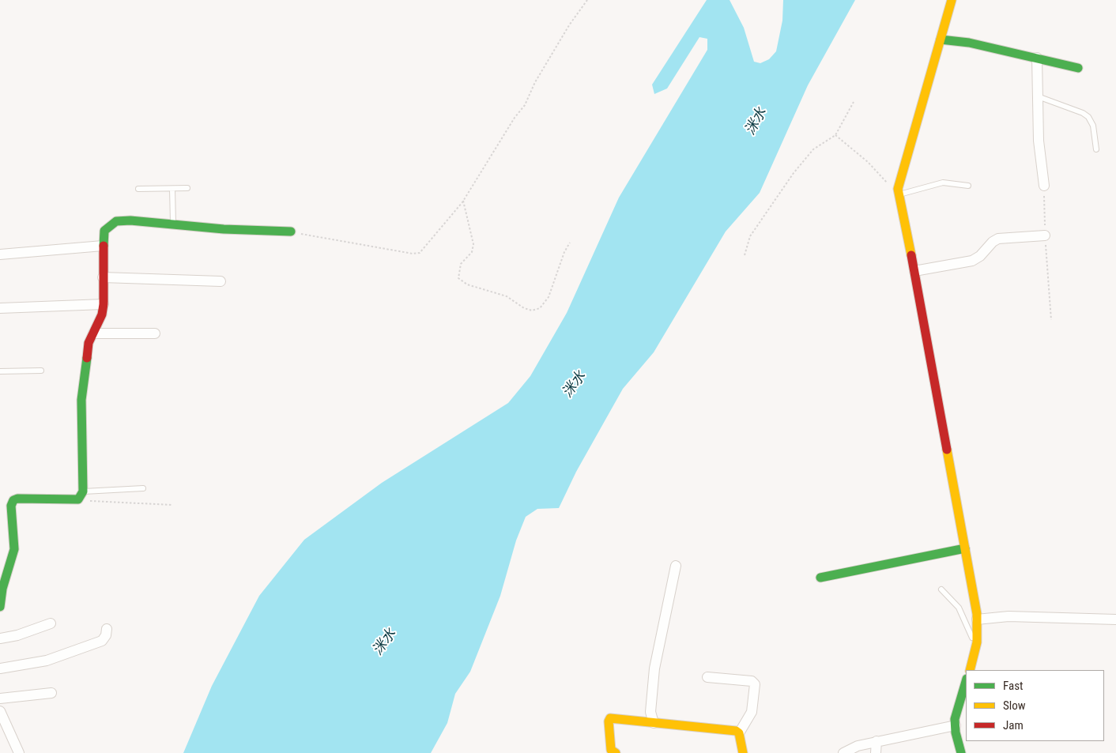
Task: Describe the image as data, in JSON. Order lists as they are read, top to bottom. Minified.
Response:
{"water":["洣水"],"legend":["Fast","Slow","Jam"]}
